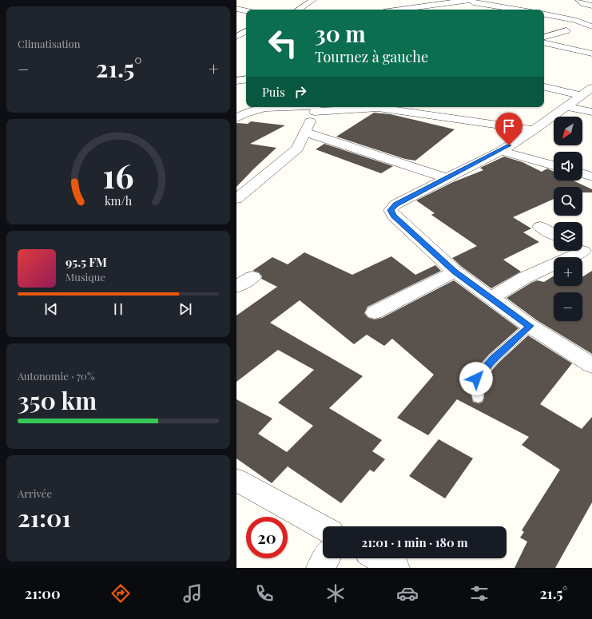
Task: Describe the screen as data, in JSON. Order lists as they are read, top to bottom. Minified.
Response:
{"north":"bottom left","page":{"tile":["Climatisation",["Autonomie · 70%","350 km"],["Arrivée","21:01"]],"turn":["30 m","Tournez à gauche"],"heat":["−","21.5°","+"],"then":"Puis","map_buttons":["+","−"],"song":["95.5 FM","Musique"],"limit":"20","trip":"21:01 · 1 min · 180 m","tabs":["21:00","21.5°"],"gauge":["16","km/h"]}}
